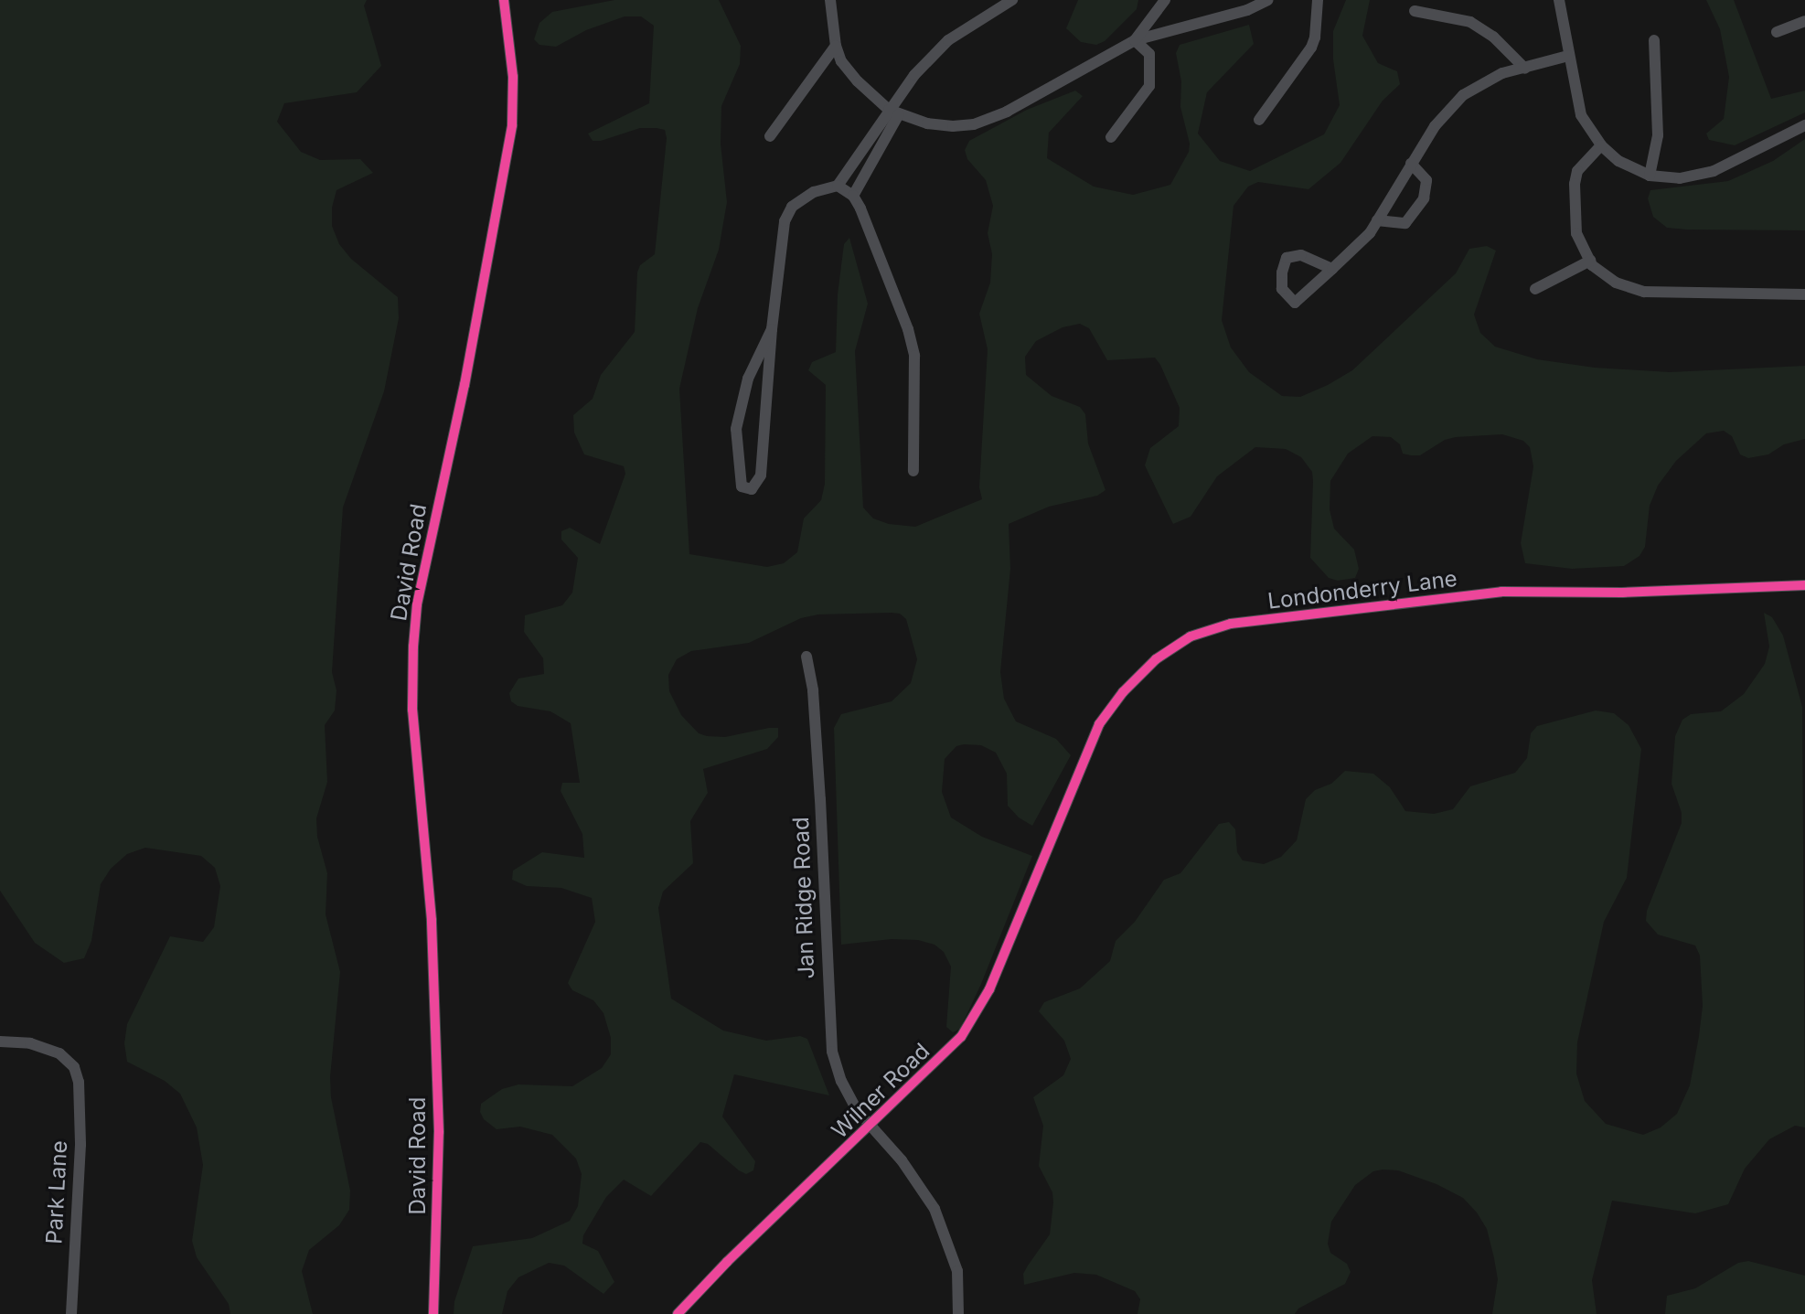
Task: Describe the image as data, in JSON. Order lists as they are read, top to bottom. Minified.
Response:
{"streets":{"street":["David Road","Londonderry Lane","Jan Ridge Road","Wilner Road","Park Lane"]},"crossings":[["Londonderry Lane","Wilner Road"],["Jan Ridge Road","Wilner Road"]]}
